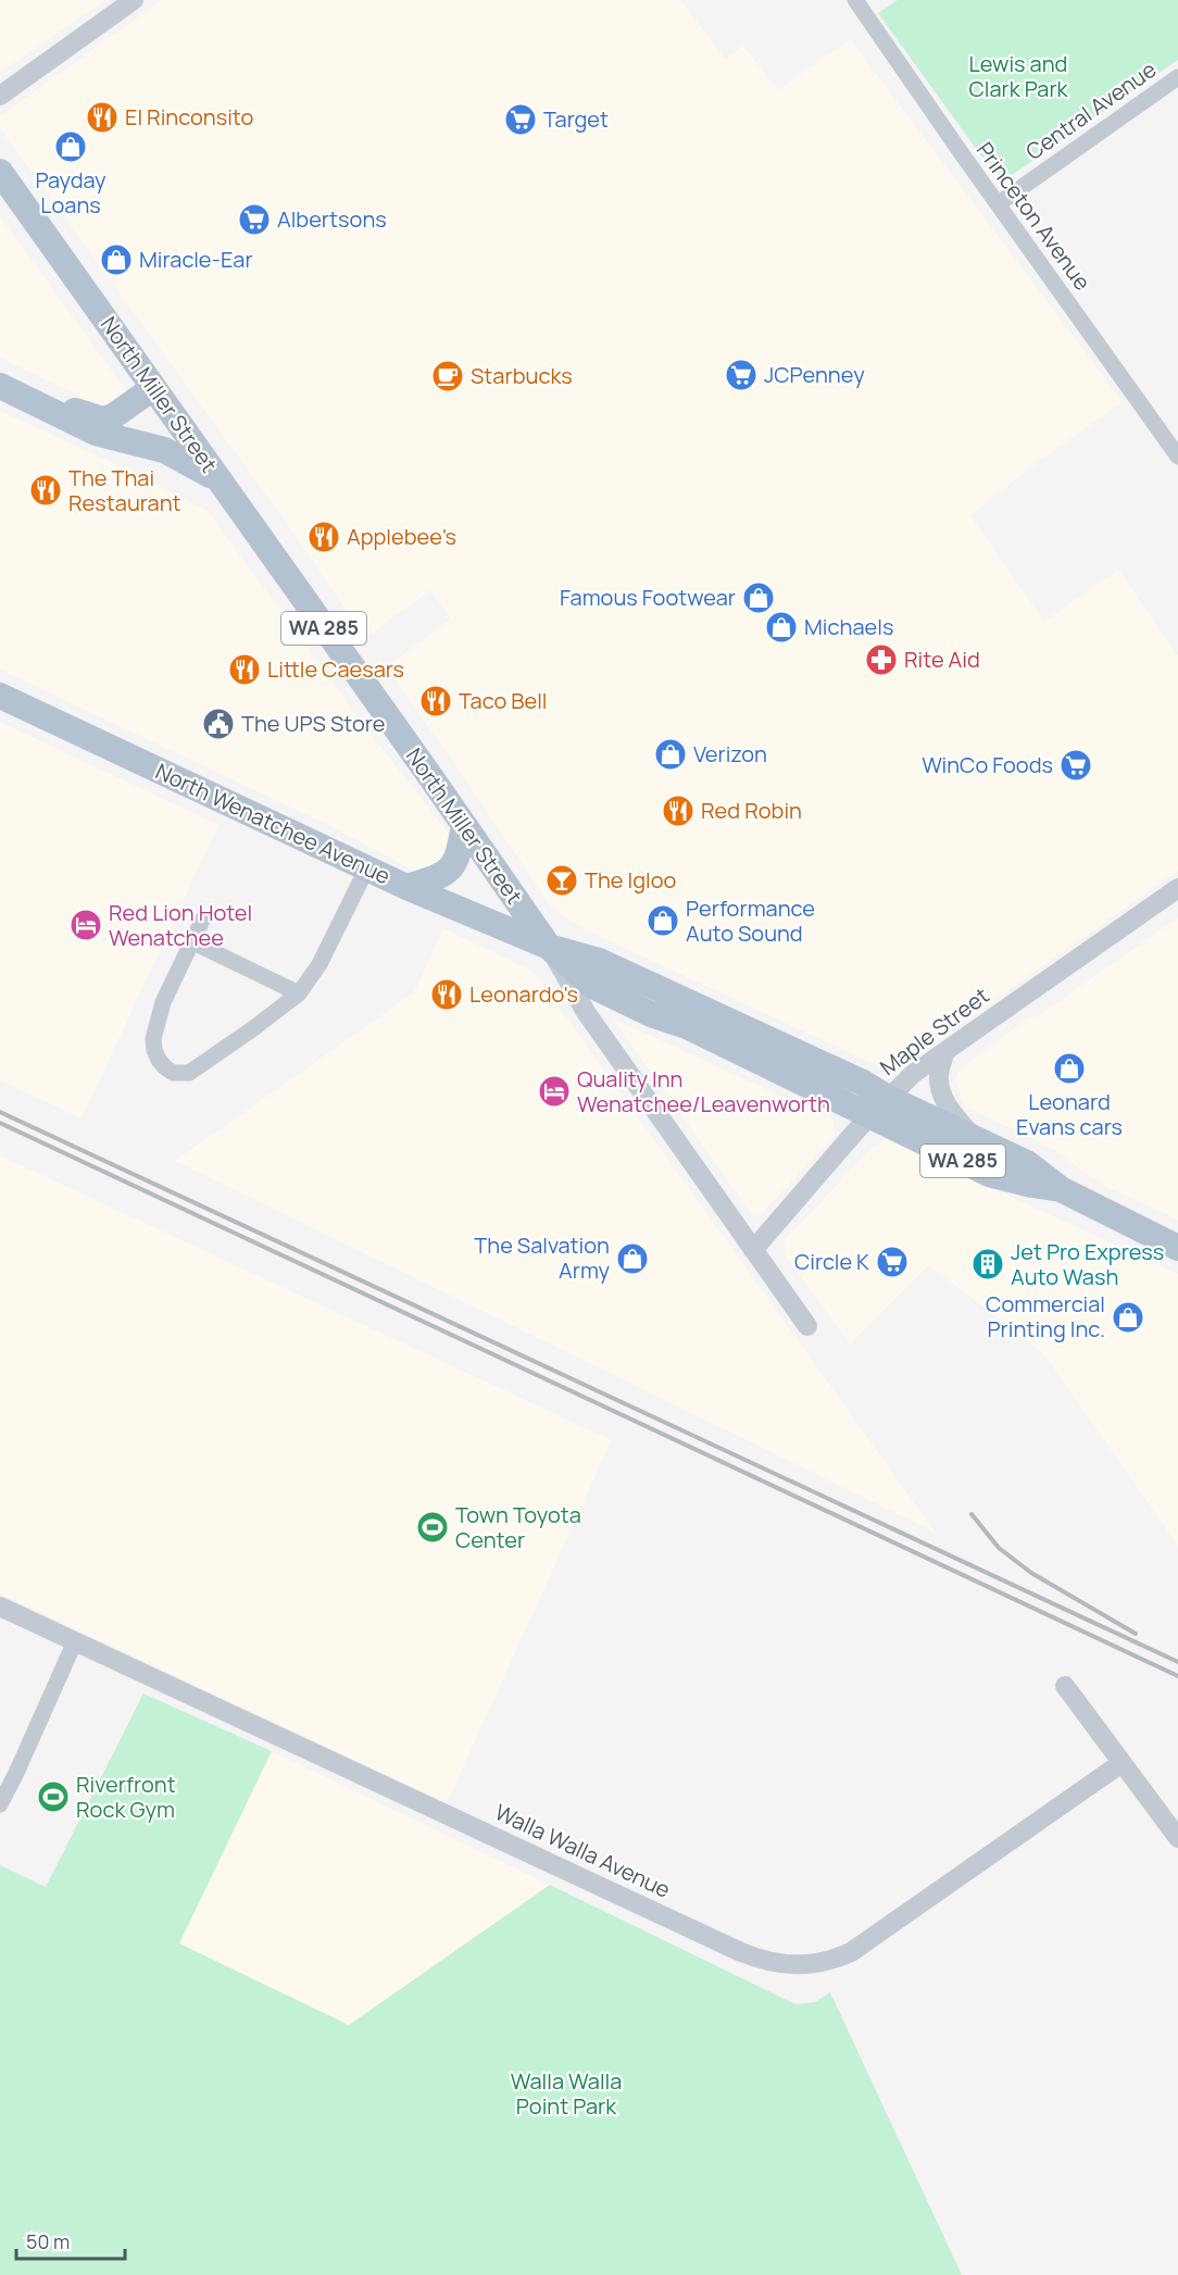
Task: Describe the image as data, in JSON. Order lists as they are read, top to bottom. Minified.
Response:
{"streets":{"main road":["North Miller Street","WA 285","North Wenatchee Avenue"],"street":["Central Avenue","Princeton Avenue","Maple Street","Walla Walla Avenue"]},"crossings":[["Central Avenue","Princeton Avenue"],["North Miller Street","WA 285"],["North Miller Street","North Wenatchee Avenue"],["North Miller Street","Maple Street"],["WA 285","North Wenatchee Avenue"],["WA 285","Maple Street"],["North Wenatchee Avenue","Maple Street"]],"parks":["Lewis and Clark Park","Walla Walla Point Park"],"places":{"restaurant":["El Rinconsito","The Thai Restaurant","Applebee's","Little Caesars","Taco Bell","Red Robin","Leonardo's"],"supermarket":["Target","Albertsons","JCPenney","WinCo Foods","Circle K"],"shop":["Payday Loans","Miracle-Ear","Famous Footwear","Michaels","Verizon","Performance Auto Sound","Leonard Evans cars","The Salvation Army","Commercial Printing Inc."],"cafe":["Starbucks"],"pharmacy":["Rite Aid"],"public building":["The UPS Store"],"bar":["The Igloo"],"hotel":["Red Lion Hotel Wenatchee","Quality Inn Wenatchee/Leavenworth"],"building":["Jet Pro Express Auto Wash"],"sports":["Town Toyota Center","Riverfront Rock Gym"]},"scale_bar":"50 m"}
